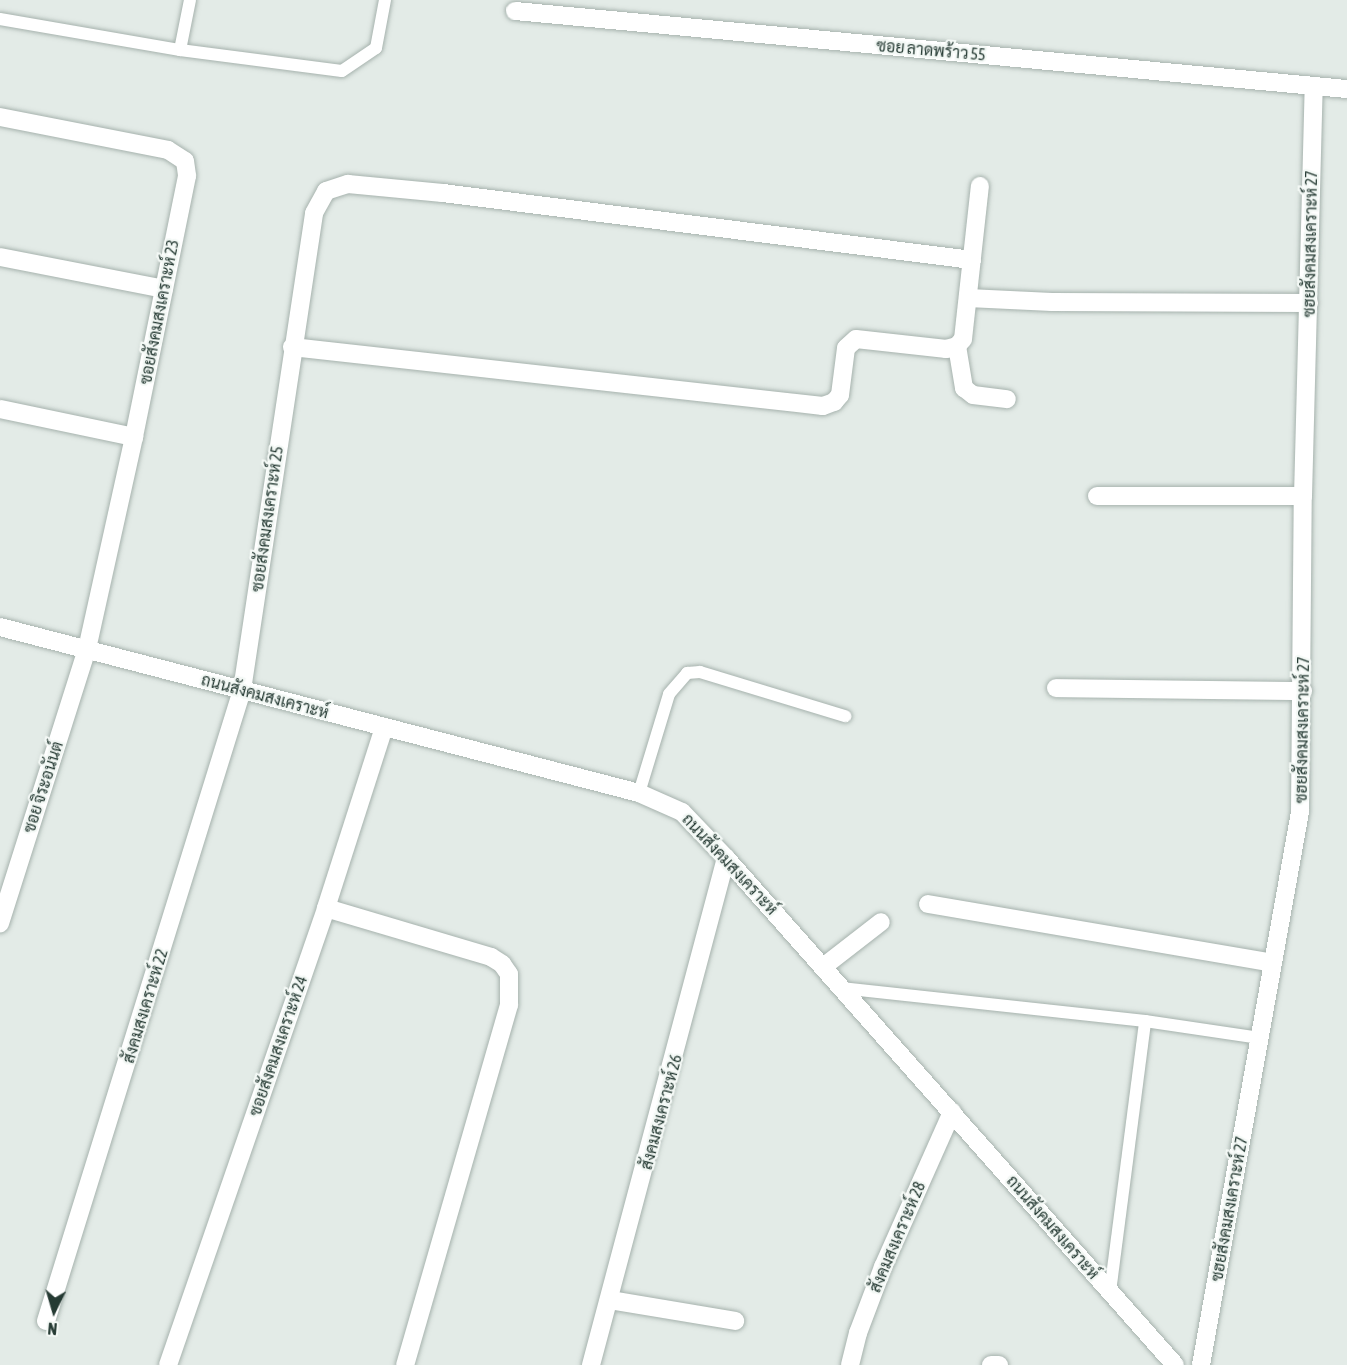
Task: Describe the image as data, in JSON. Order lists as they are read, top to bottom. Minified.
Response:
{"streets":{"street":["ซอย ลาดพร้าว 55","ซฮยสังคมสงเคราะห์ 27","ซอยสังคมสงเคราะห์ 23","ซอยสังคมสงเคราะห์ 25","ถนนสังคมสงเคราะห์","ซอย จิระอนันต์","สังคมสงเคราะห์ 22","ซอยสังคมสงเคราะห์ 24","สังคมสงเคราะห์ 26","สังคมสงเคราะห์ 28"]},"crossings":[["ซอย ลาดพร้าว 55","ซฮยสังคมสงเคราะห์ 27"],["ซอยสังคมสงเคราะห์ 23","ถนนสังคมสงเคราะห์"],["ซอยสังคมสงเคราะห์ 23","ซอย จิระอนันต์"],["ซอยสังคมสงเคราะห์ 25","ถนนสังคมสงเคราะห์"],["ซอยสังคมสงเคราะห์ 25","สังคมสงเคราะห์ 22"],["ถนนสังคมสงเคราะห์","ซอย จิระอนันต์"],["ถนนสังคมสงเคราะห์","สังคมสงเคราะห์ 22"],["ถนนสังคมสงเคราะห์","ซอยสังคมสงเคราะห์ 24"],["ถนนสังคมสงเคราะห์","สังคมสงเคราะห์ 26"],["ถนนสังคมสงเคราะห์","สังคมสงเคราะห์ 28"]],"north":"bottom"}
